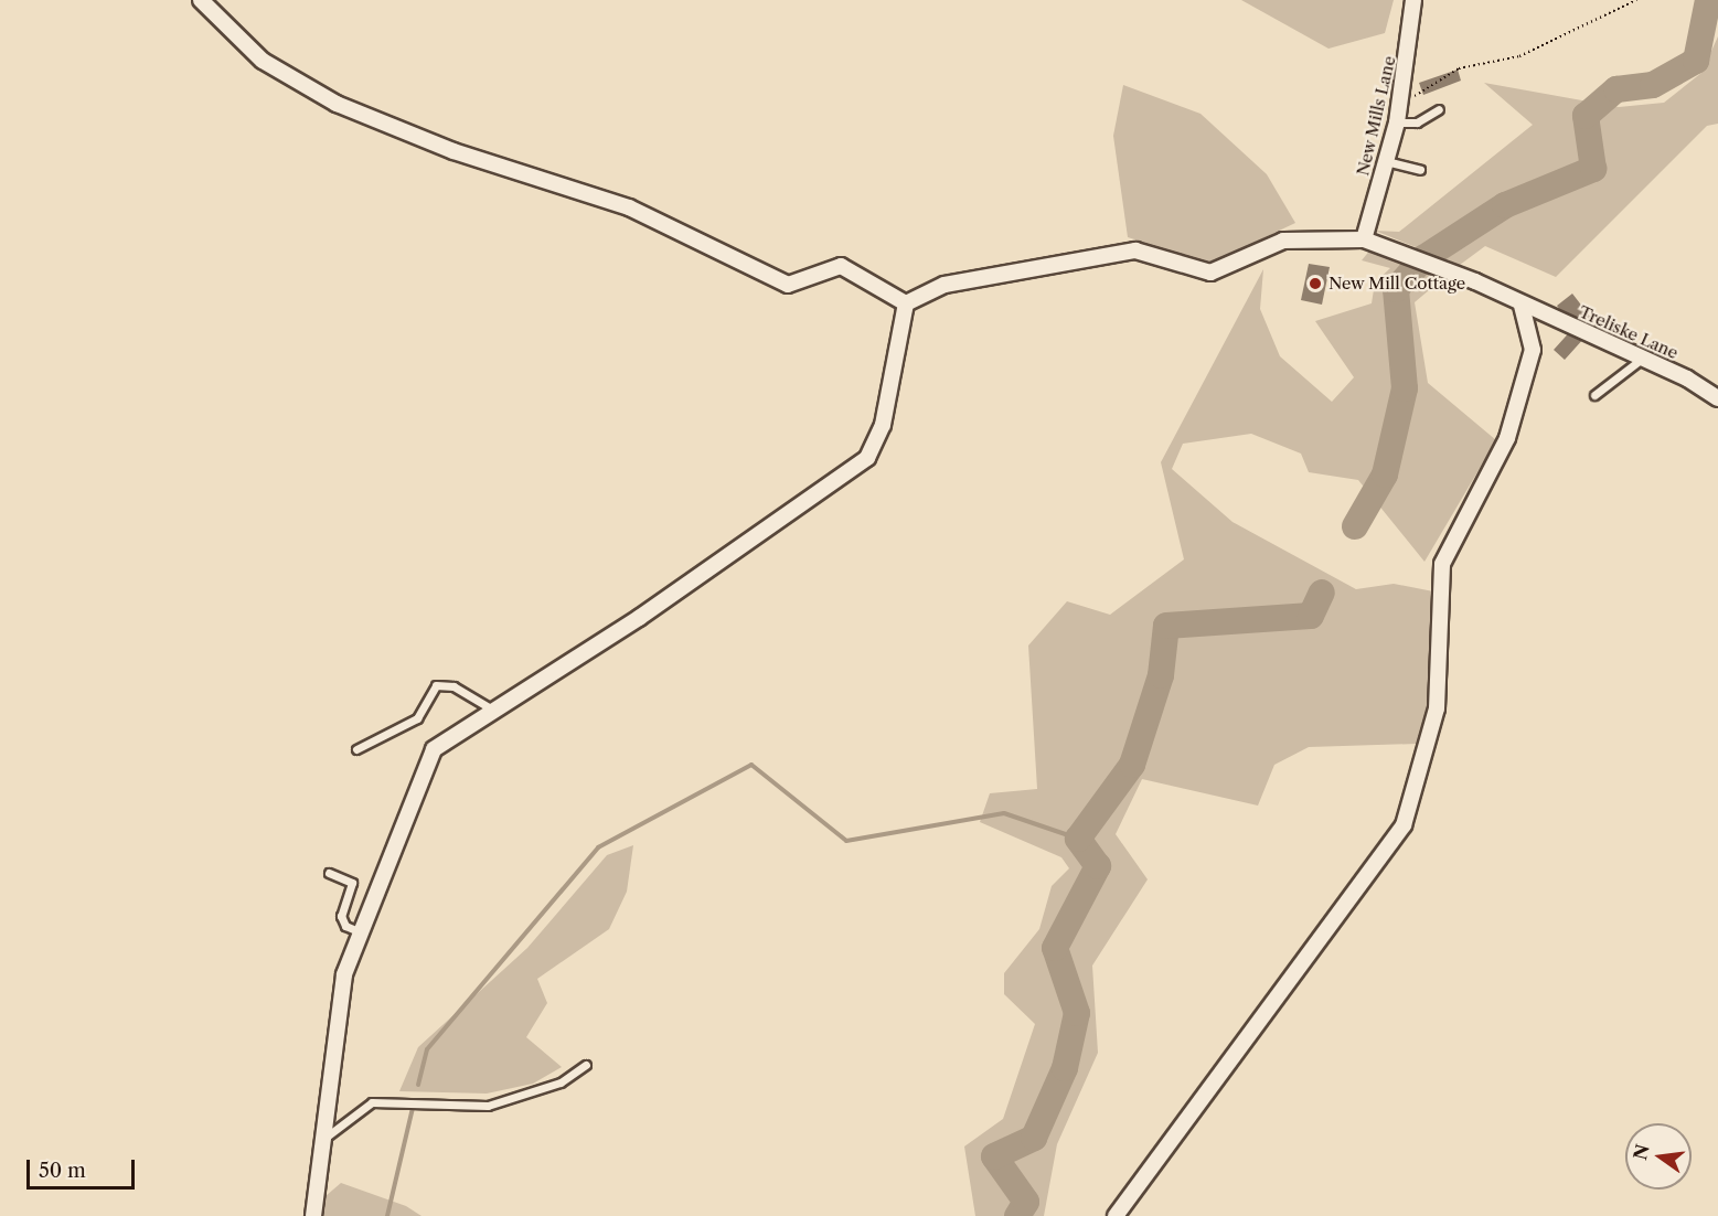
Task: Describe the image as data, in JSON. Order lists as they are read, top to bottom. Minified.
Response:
{"streets":{"street":["New Mills Lane","Treliske Lane"]},"crossings":[["New Mills Lane","Treliske Lane"]],"places":["New Mill Cottage"],"scale_bar":"50 m","north":"left"}
